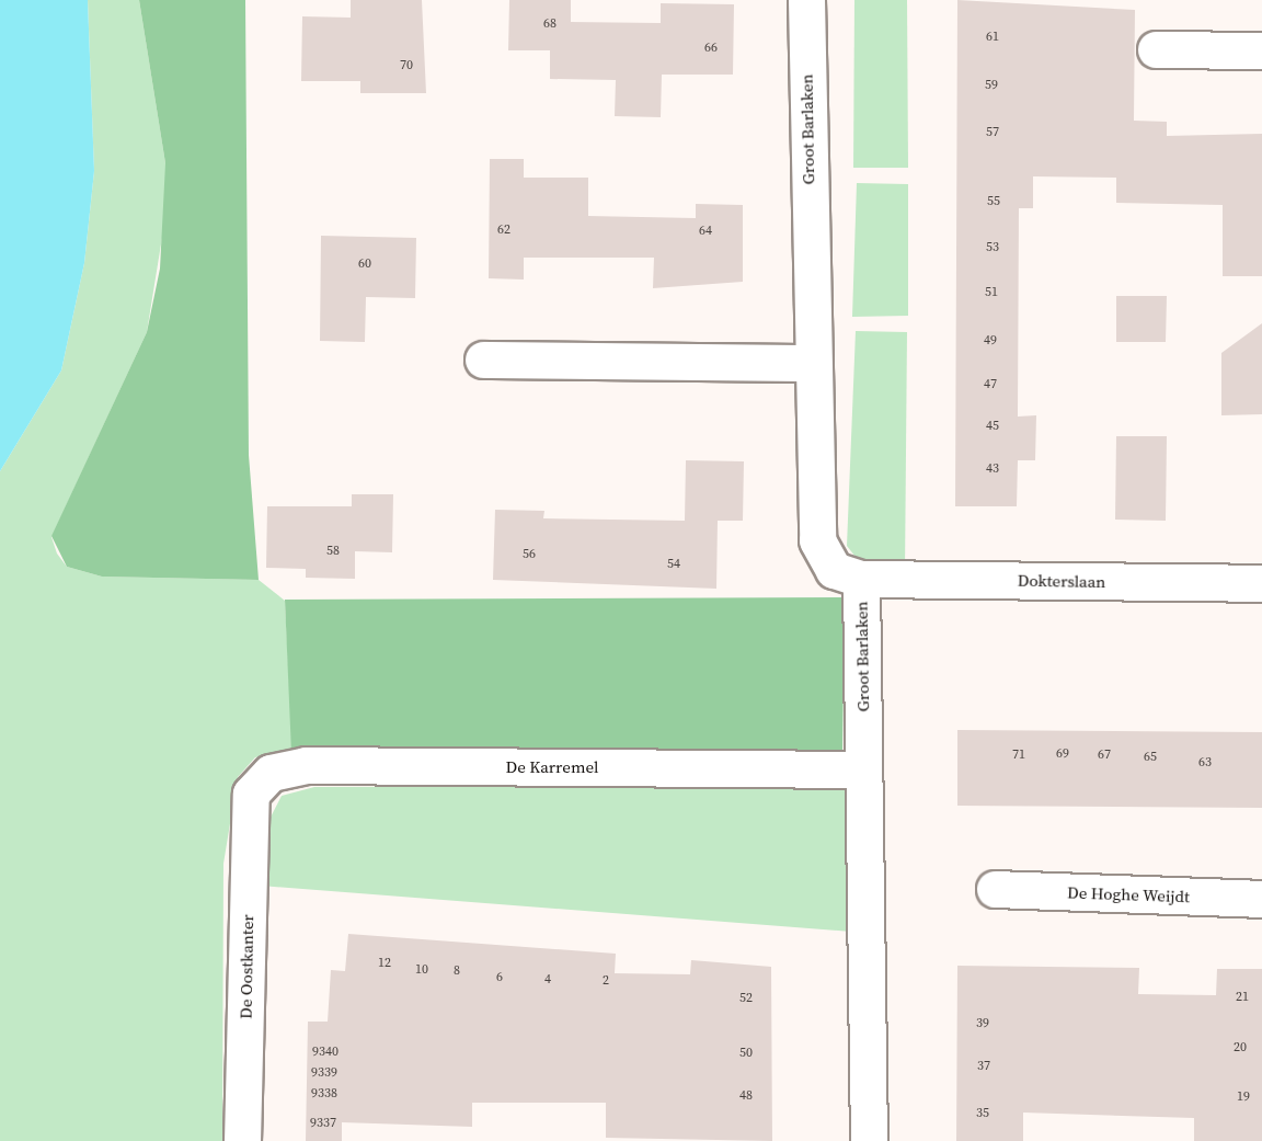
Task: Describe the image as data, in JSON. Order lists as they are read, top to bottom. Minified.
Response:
{"streets":{"street":["Groot Barlaken","Dokterslaan","De Karremel","De Hoghe Weijdt","De Oostkanter"]},"crossings":[["Groot Barlaken","Dokterslaan"],["Groot Barlaken","De Karremel"],["De Karremel","De Oostkanter"]],"house_numbers":["68","61","66","70","59","57","55","62","64","53","60","51","49","47","45","43","58","56","54","69","71","67","65","63","12","10","8","6","4","2","21","52","39","20","9340","50","37","9339","9338","48","19","35","9337"]}
